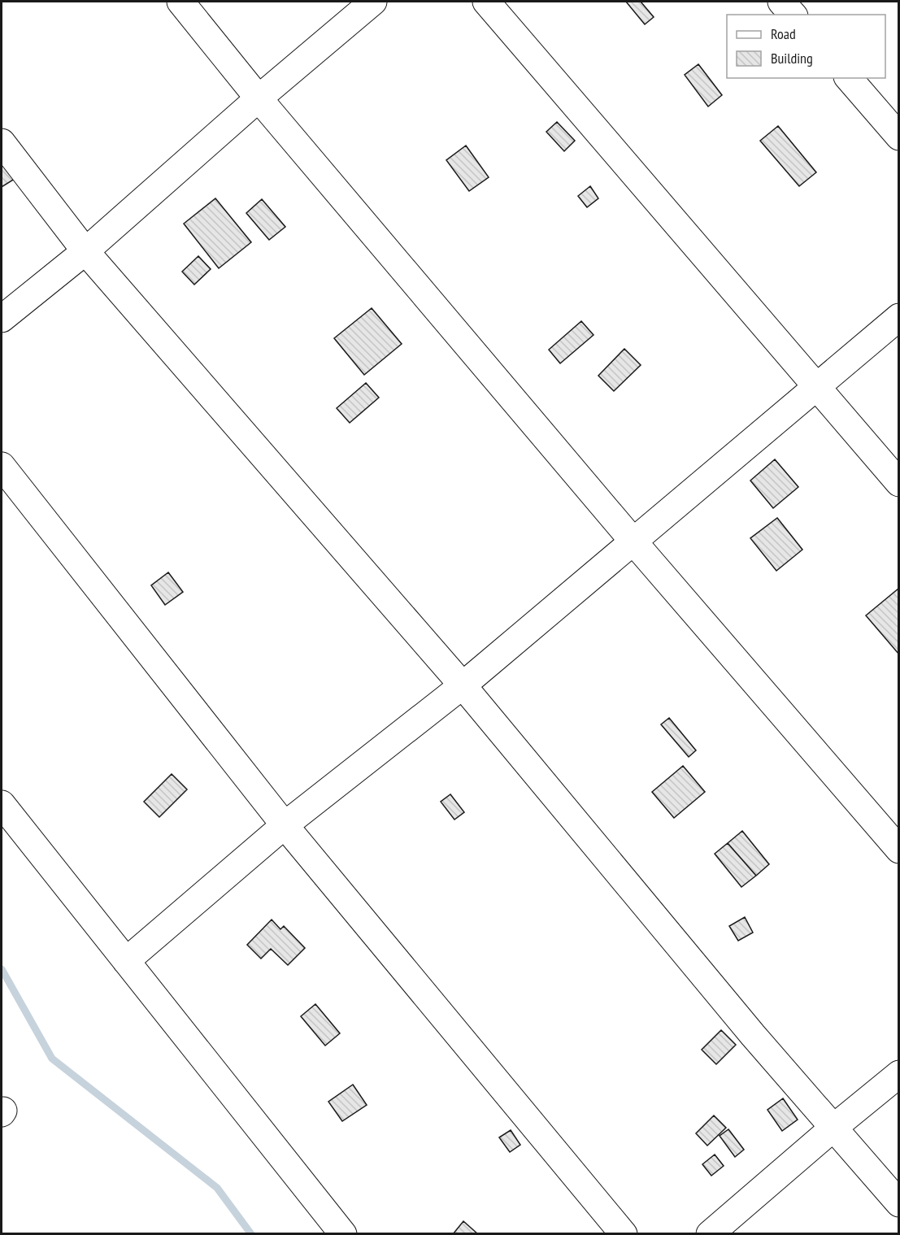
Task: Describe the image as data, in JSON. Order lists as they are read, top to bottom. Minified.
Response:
{"legend":["Road","Building"]}
